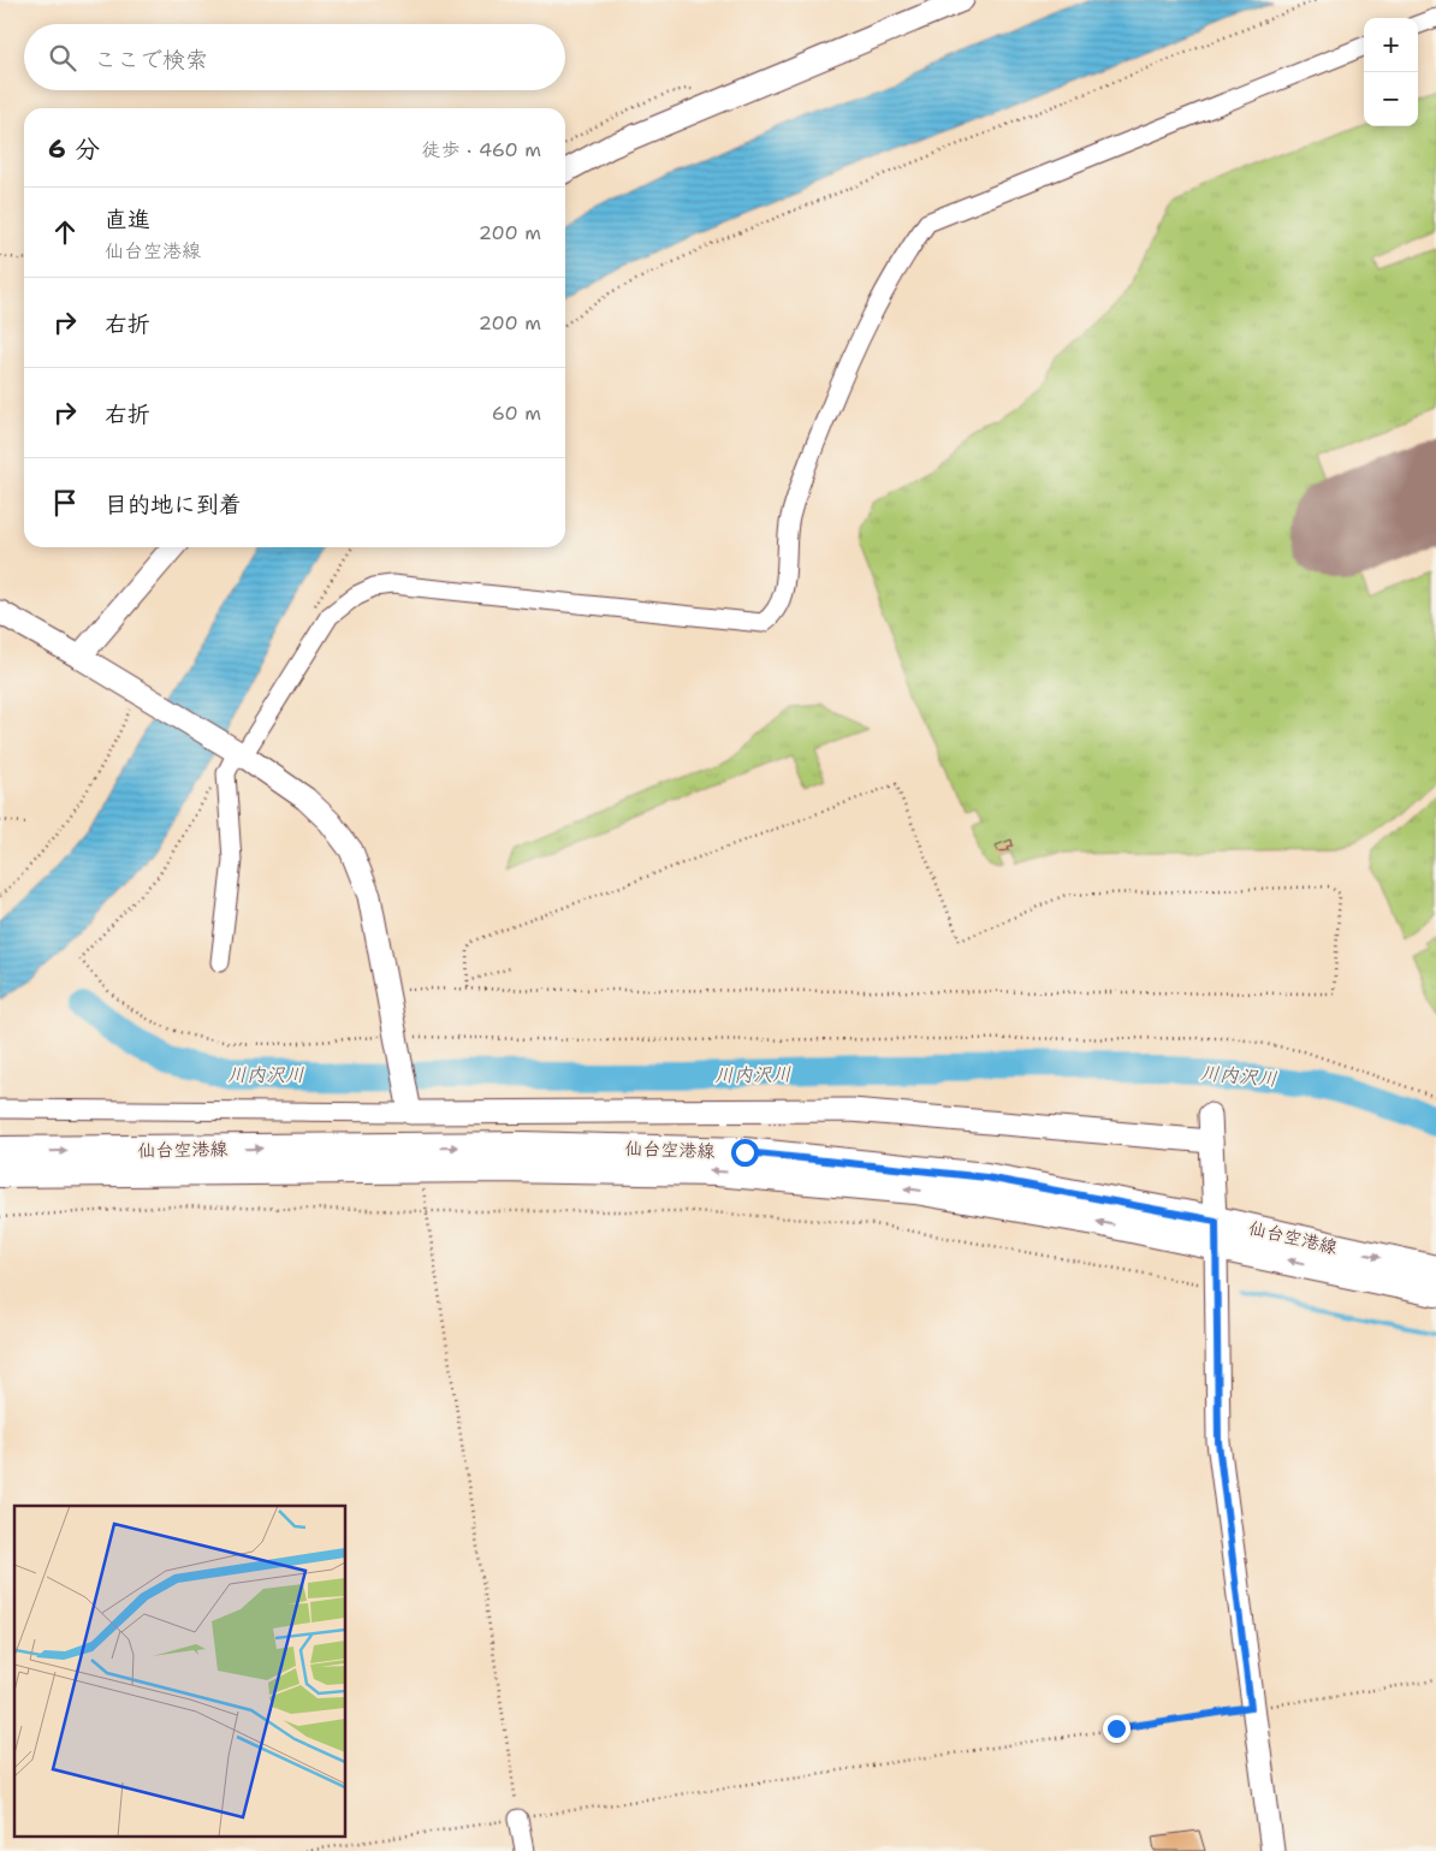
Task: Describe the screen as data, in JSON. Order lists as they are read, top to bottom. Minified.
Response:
{"streets":{"main road":["仙台空港線"]},"water":["川内沢川"],"page":{"map_buttons":["+","−"],"search":"ここで検索","heading":["6 分","徒歩 · 460 m"],"list":[["直進","仙台空港線","200 m"],["右折","200 m"],["右折","60 m"],"目的地に到着"]}}
